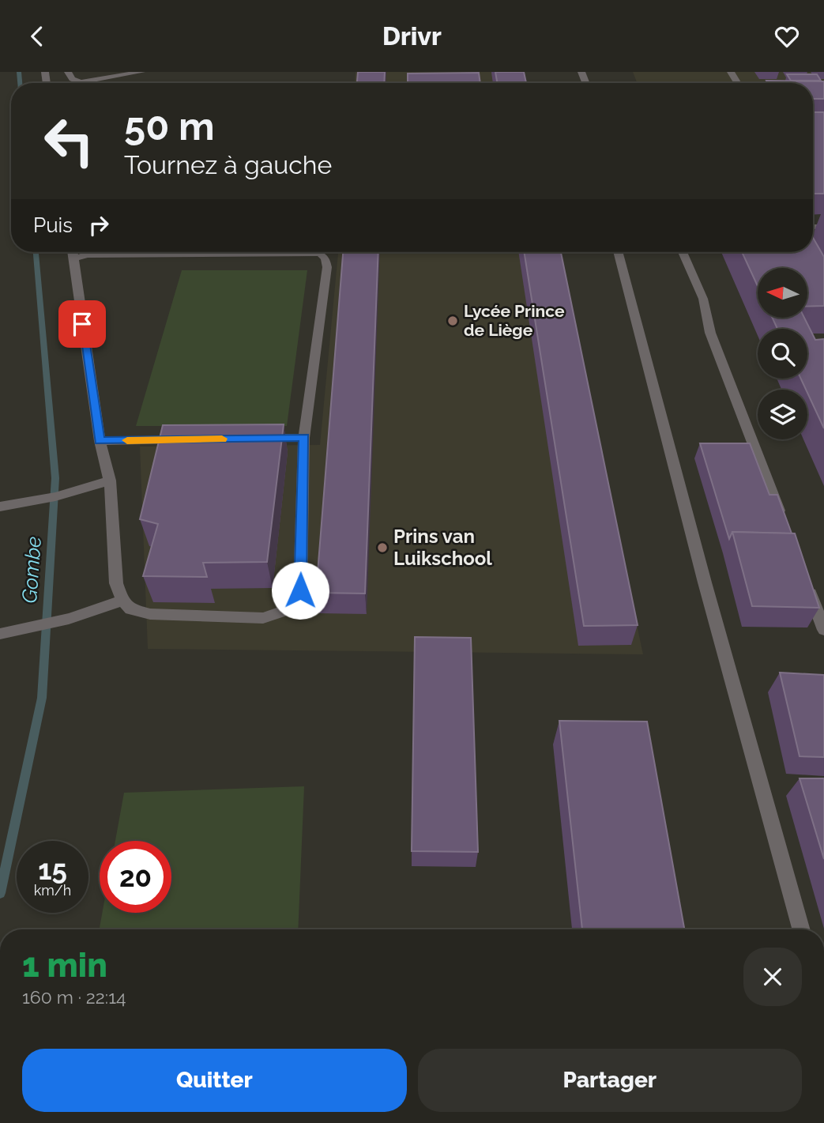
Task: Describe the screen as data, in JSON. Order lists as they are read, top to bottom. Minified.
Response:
{"water":["Gombe"],"places":["Lycée Prince de Liège","Prins van Luikschool"],"north":"left","page":{"header":"Drivr","turn":["50 m","Tournez à gauche"],"then":"Puis","speed":"15 km/h","limit":"20","heading":["1 min","160 m · 22:14"],"buttons":["Quitter","Partager"]}}
